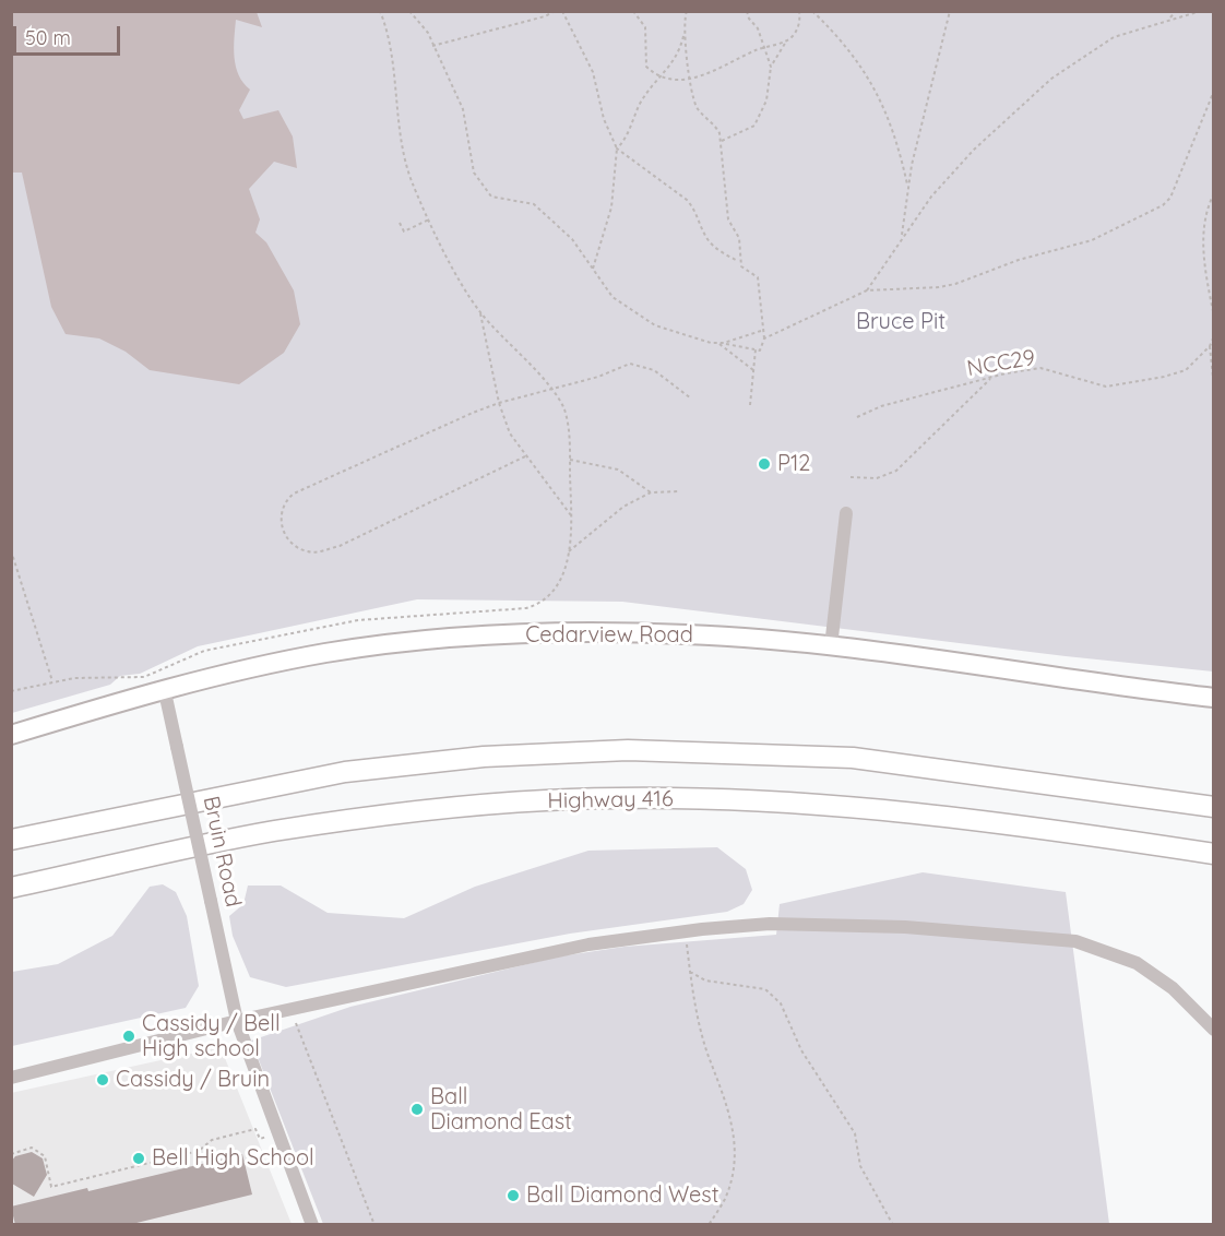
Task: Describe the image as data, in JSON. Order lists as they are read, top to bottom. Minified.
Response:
{"streets":{"highway":["Highway 416"],"main road":["Cedarview Road"],"street":["Bruin Road"],"path":["NCC29"]},"crossings":[["Cedarview Road","Bruin Road"]],"parks":["Bruce Pit"],"places":["P12","Cassidy / Bell High school","Cassidy / Bruin","Ball Diamond East","Bell High School","Ball Diamond West"],"scale_bar":"50 m"}
